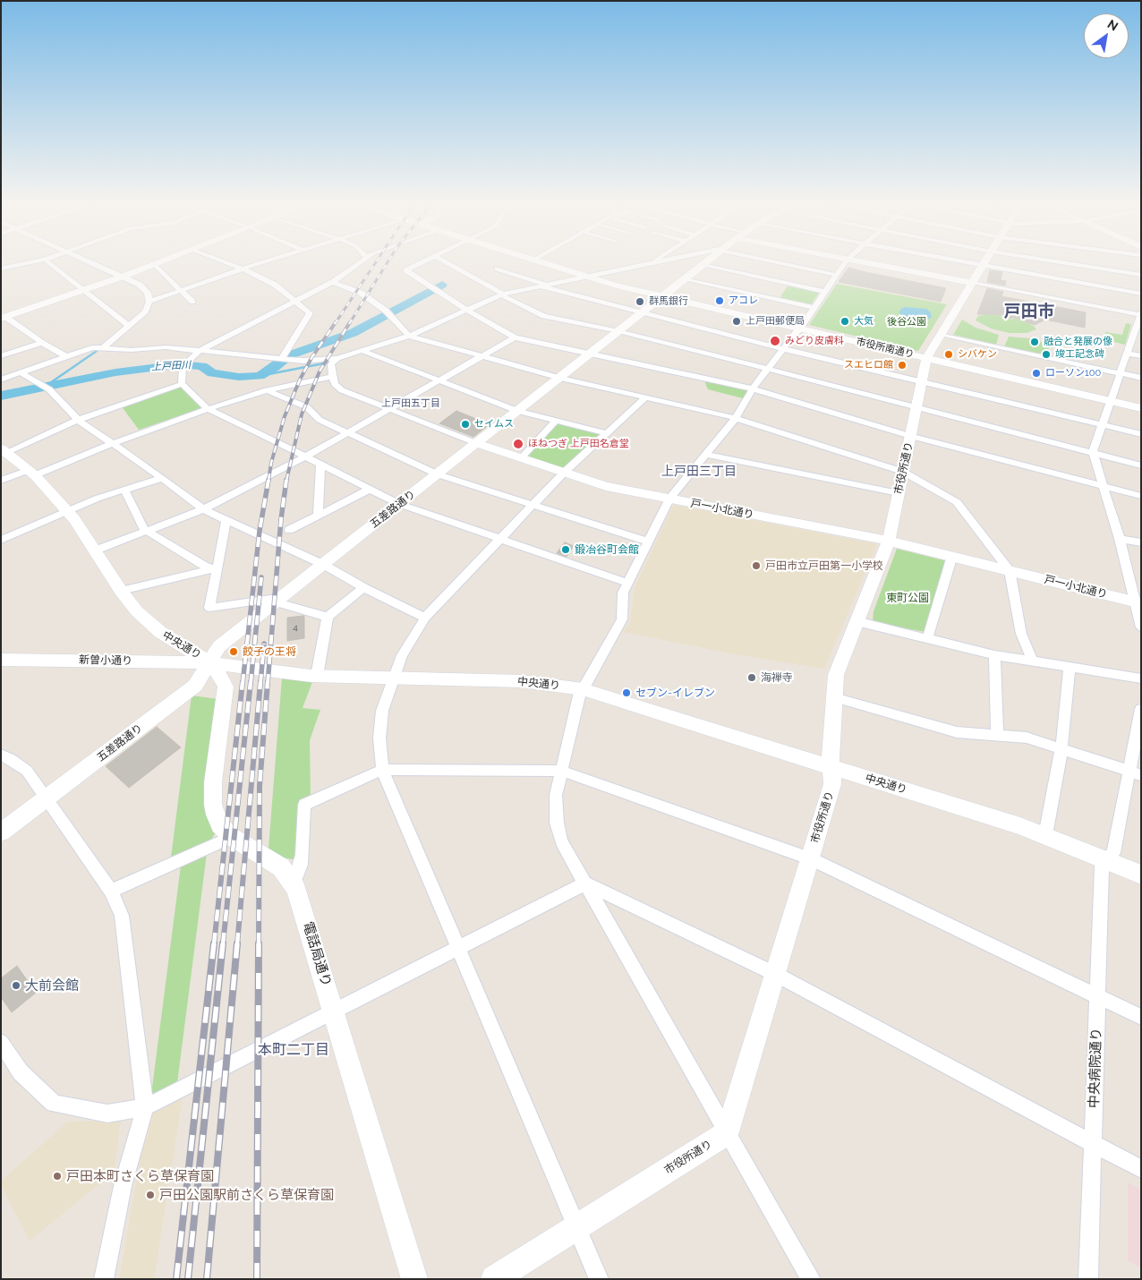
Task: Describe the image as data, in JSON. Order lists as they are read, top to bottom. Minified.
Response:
{"streets":{"street":["市役所南通り","市役所通り","五差路通り","戸一小北通り","中央通り","新曽小通り","電話局通り","中央病院通り"]},"crossings":[["市役所南通り","市役所通り"],["市役所南通り","五差路通り"],["市役所通り","戸一小北通り"],["市役所通り","中央通り"],["五差路通り","戸一小北通り"],["五差路通り","中央通り"],["五差路通り","新曽小通り"],["五差路通り","電話局通り"],["中央通り","新曽小通り"],["中央通り","電話局通り"],["中央通り","中央病院通り"],["新曽小通り","電話局通り"]],"districts":["戸田市","上戸田五丁目","上戸田三丁目","本町二丁目"],"water":["上戸田川"],"parks":["後谷公園","東町公園"],"places":["アコレ","群馬銀行","上戸田郵便局","大気","みどり皮膚科","融合と発展の像","シバケン","竣工記念碑","スエヒロ館","ローソン100","セイムス","ほねつぎ 上戸田名倉堂","鍛冶谷町会館","戸田市立戸田第一小学校","餃子の王将","海禅寺","セブン-イレブン","大前会館","戸田本町さくら草保育園","戸田公園駅前さくら草保育園"],"house_numbers":["4"],"north":"top right"}
